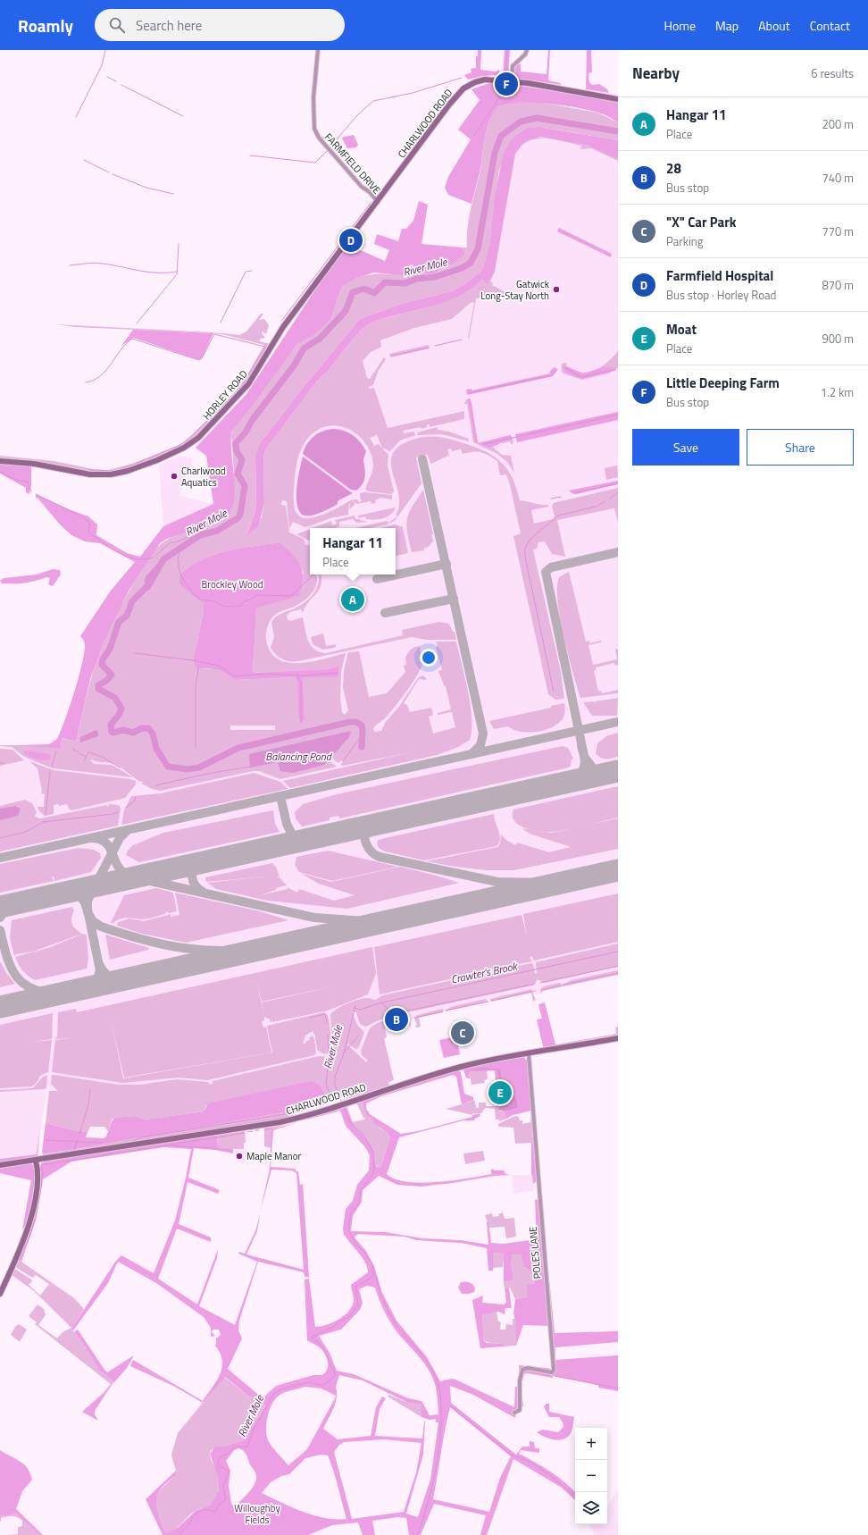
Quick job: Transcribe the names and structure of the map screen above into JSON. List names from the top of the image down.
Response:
{
  "streets": {
    "street": [
      "CHARLWOOD ROAD",
      "FARMFIELD DRIVE",
      "HORLEY ROAD",
      "POLES LANE"
    ]
  },
  "crossings": [
    ["CHARLWOOD ROAD", "HORLEY ROAD"],
    ["CHARLWOOD ROAD", "POLES LANE"],
    ["FARMFIELD DRIVE", "HORLEY ROAD"]
  ],
  "water": ["River Mole", "Balancing Pond", "Crawter's Brook"],
  "parks": ["Brockley Wood", "Willoughby Fields"],
  "places": ["Gatwick Long-Stay North", "Charlwood Aquatics", "Maple Manor"],
  "page": {
    "header": "Roamly",
    "search": "Search here",
    "nav": [
      "Home",
      "Map",
      "About",
      "Contact"
    ],
    "heading": ["Nearby", "6 results"],
    "pins": [
      "F",
      "D",
      "A",
      "B",
      "C",
      "E"
    ],
    "list": [
      {
        "mark": "A",
        "name": "Hangar 11",
        "note": "Place",
        "value": "200 m"
      },
      {
        "mark": "B",
        "name": "28",
        "note": "Bus stop",
        "value": "740 m"
      },
      {
        "mark": "C",
        "name": "\"X\" Car Park",
        "note": "Parking",
        "value": "770 m"
      },
      {
        "mark": "D",
        "name": "Farmfield Hospital",
        "note": "Bus stop · Horley Road",
        "value": "870 m"
      },
      {
        "mark": "E",
        "name": "Moat",
        "note": "Place",
        "value": "900 m"
      },
      {
        "mark": "F",
        "name": "Little Deeping Farm",
        "note": "Bus stop",
        "value": "1.2 km"
      }
    ],
    "buttons": ["Save", "Share"],
    "popup": ["Hangar 11", "Place"],
    "map_buttons": ["+", "−"]
  }
}
